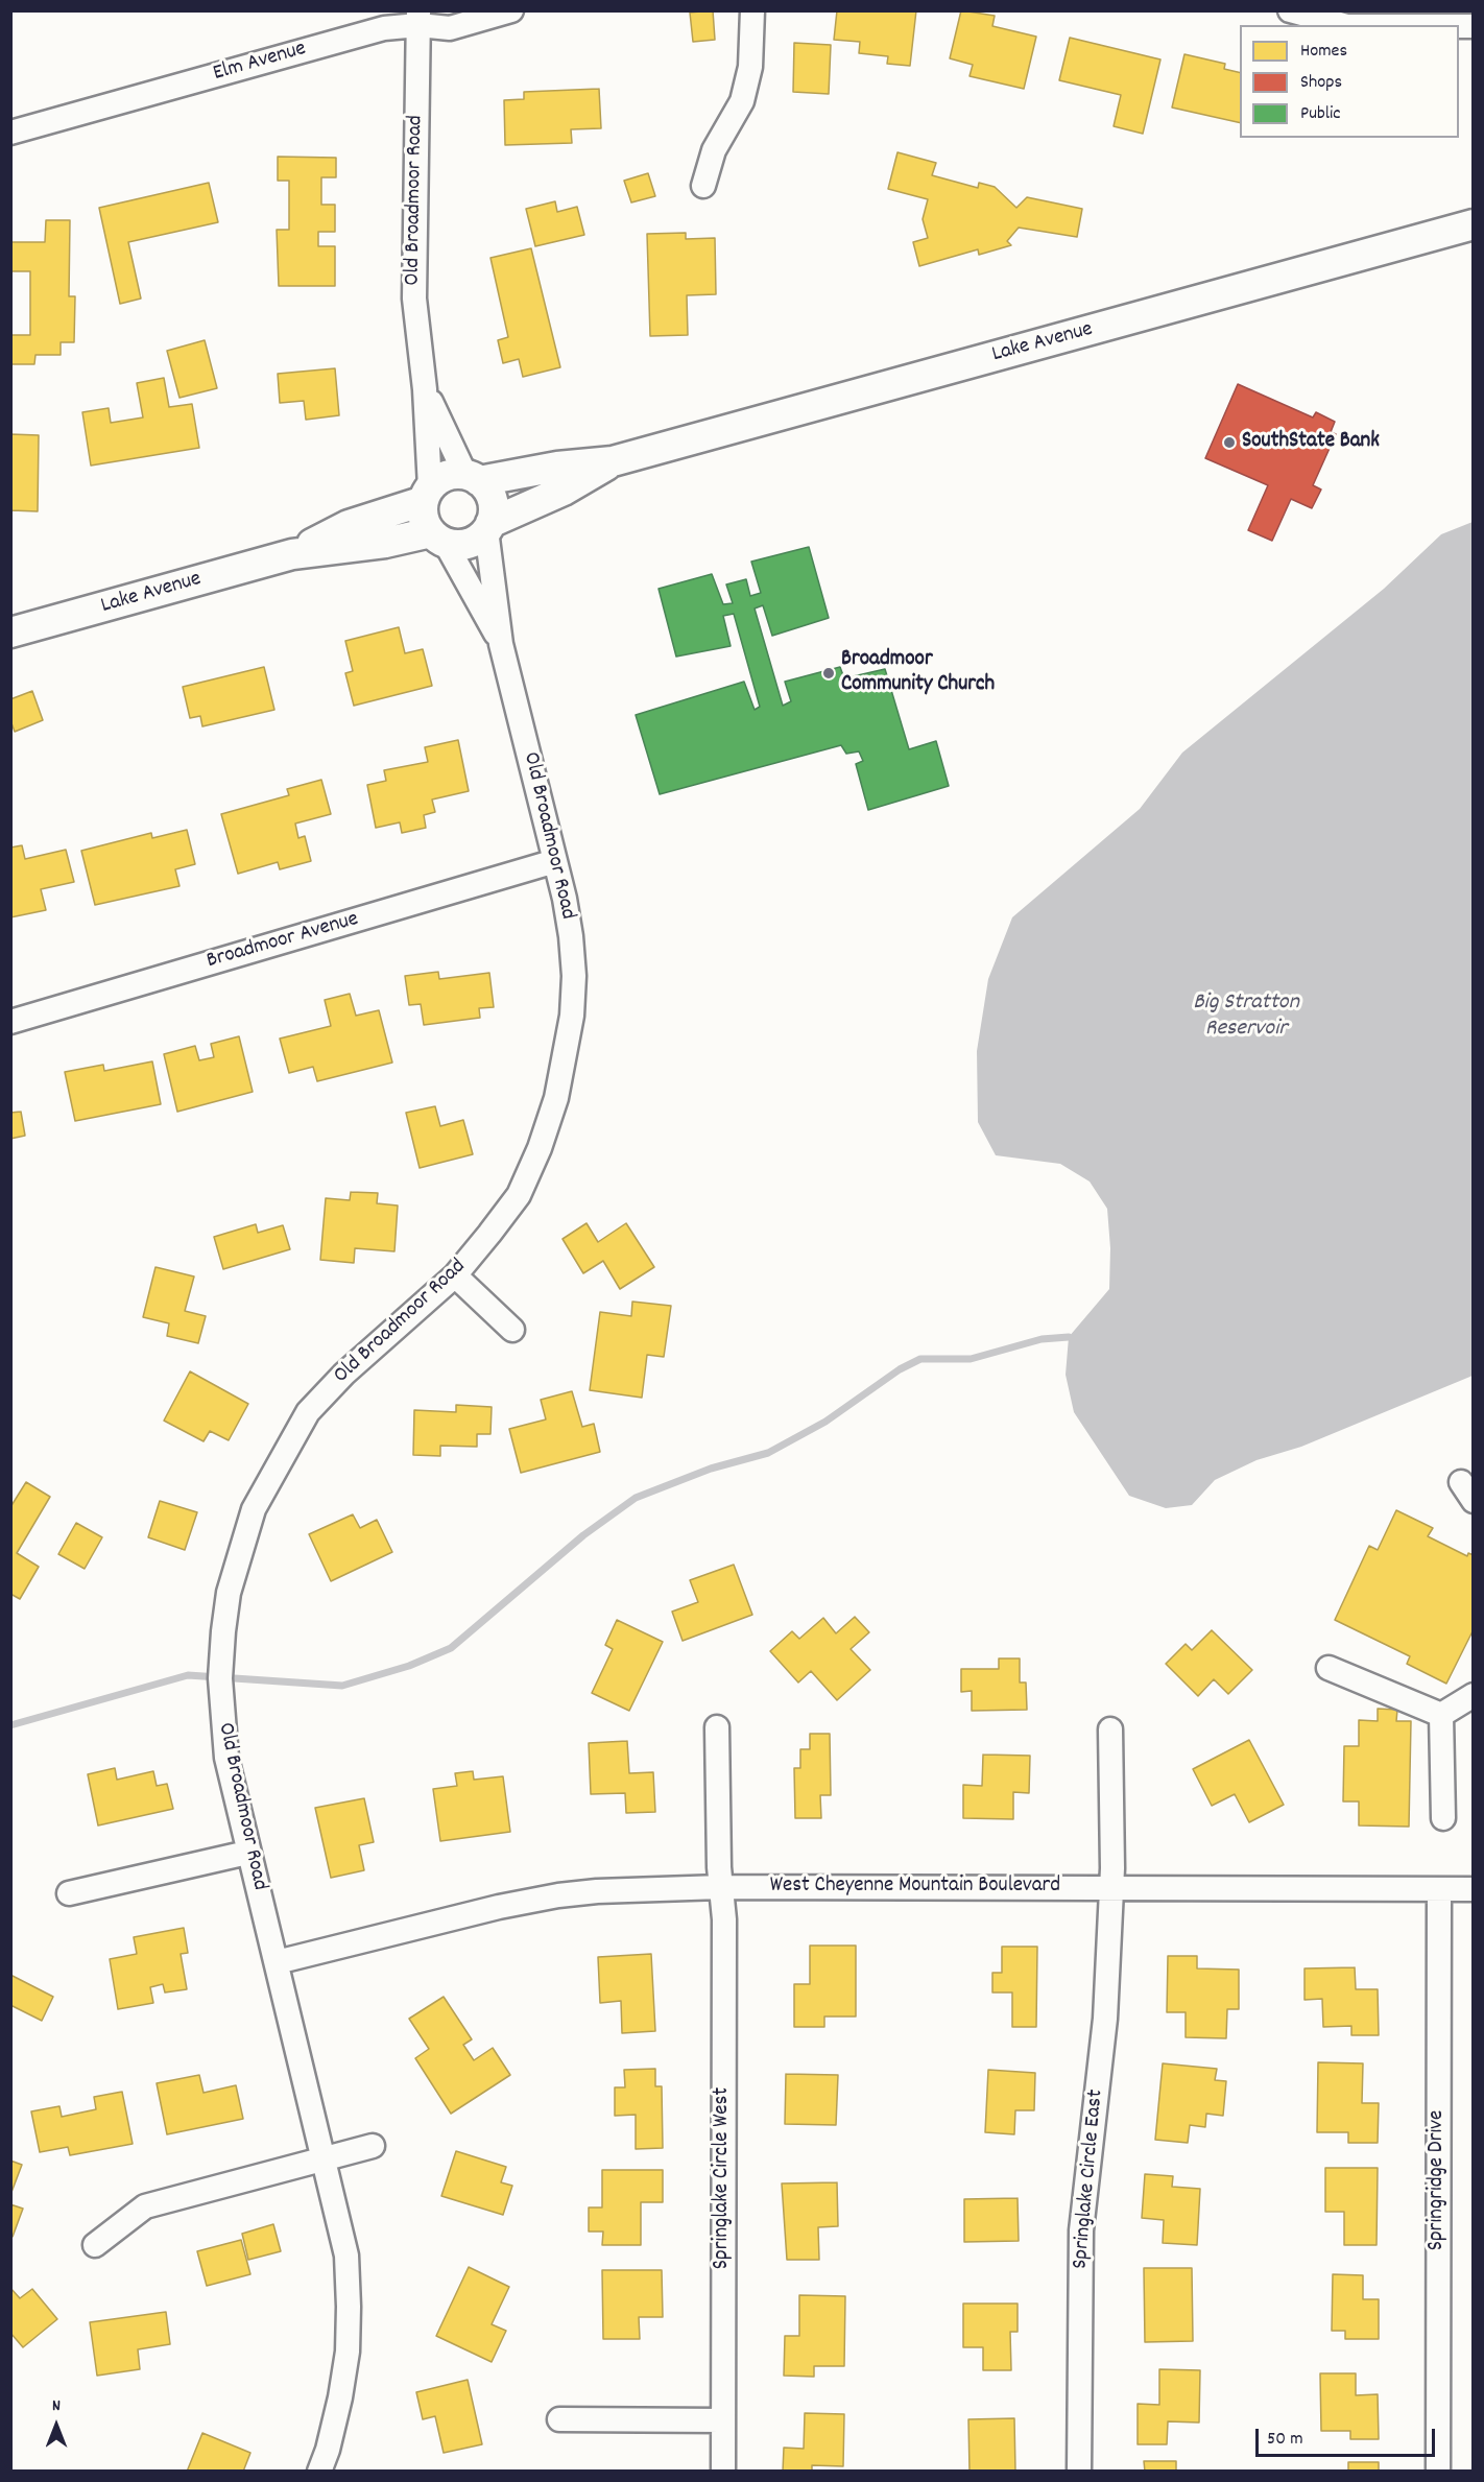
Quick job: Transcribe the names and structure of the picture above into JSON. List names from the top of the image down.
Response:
{
  "streets": {
    "main road": ["Lake Avenue"],
    "street": [
      "Elm Avenue",
      "Old Broadmoor Road",
      "Broadmoor Avenue",
      "West Cheyenne Mountain Boulevard",
      "Springlake Circle West",
      "Springlake Circle East",
      "Springridge Drive"
    ]
  },
  "crossings": [
    ["Elm Avenue", "Old Broadmoor Road"],
    ["Old Broadmoor Road", "Lake Avenue"],
    ["Old Broadmoor Road", "Broadmoor Avenue"],
    ["Old Broadmoor Road", "West Cheyenne Mountain Boulevard"],
    ["West Cheyenne Mountain Boulevard", "Springlake Circle West"],
    ["West Cheyenne Mountain Boulevard", "Springlake Circle East"],
    ["West Cheyenne Mountain Boulevard", "Springridge Drive"]
  ],
  "water": ["Big Stratton Reservoir"],
  "places": ["SouthState Bank", "Broadmoor Community Church"],
  "legend": ["Homes", "Shops", "Public"],
  "scale_bar": "50 m",
  "north": "top"
}
